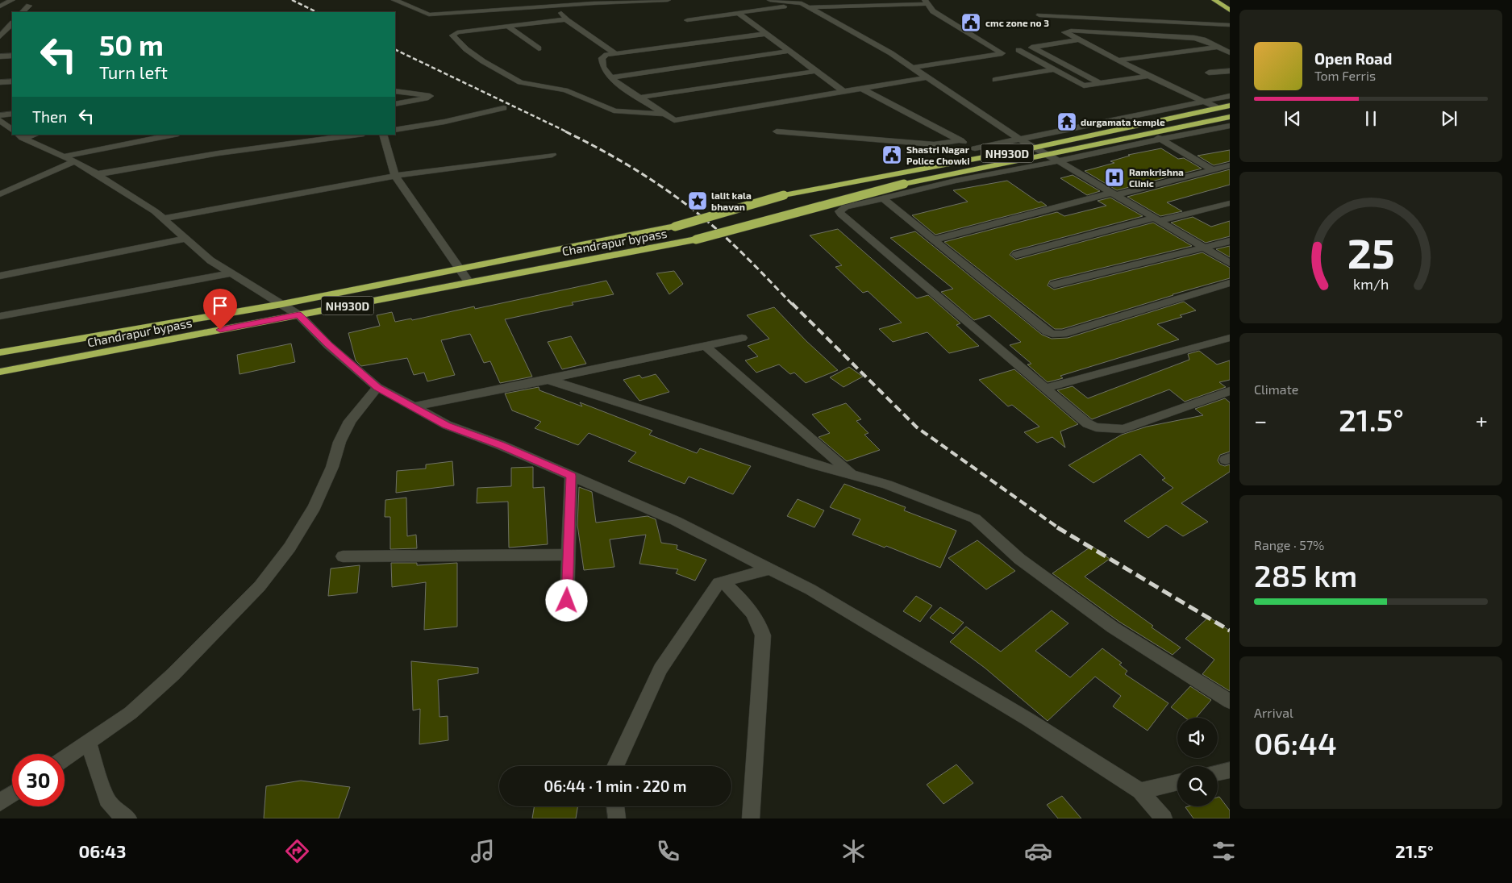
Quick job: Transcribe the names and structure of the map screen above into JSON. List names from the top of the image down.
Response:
{
  "streets": {
    "highway": ["NH930D", "Chandrapur bypass"]
  },
  "places": {
    "public building": ["cmc zone no 3", "Shastri Nagar Police Chowki"],
    "temple": ["durgamata temple"],
    "hospital": ["Ramkrishna Clinic"],
    "place": ["lalit kala bhavan"]
  },
  "page": {
    "turn": ["50 m", "Turn left"],
    "song": ["Open Road", "Tom Ferris"],
    "then": "Then",
    "tile": [
      "Climate",
      ["Range · 57%", "285 km"],
      ["Arrival", "06:44"]
    ],
    "heat": ["−", "21.5°", "+"],
    "limit": "30",
    "trip": "06:44 · 1 min · 220 m",
    "tabs": ["06:43", "21.5°"],
    "gauge": ["25", "km/h"]
  }
}
